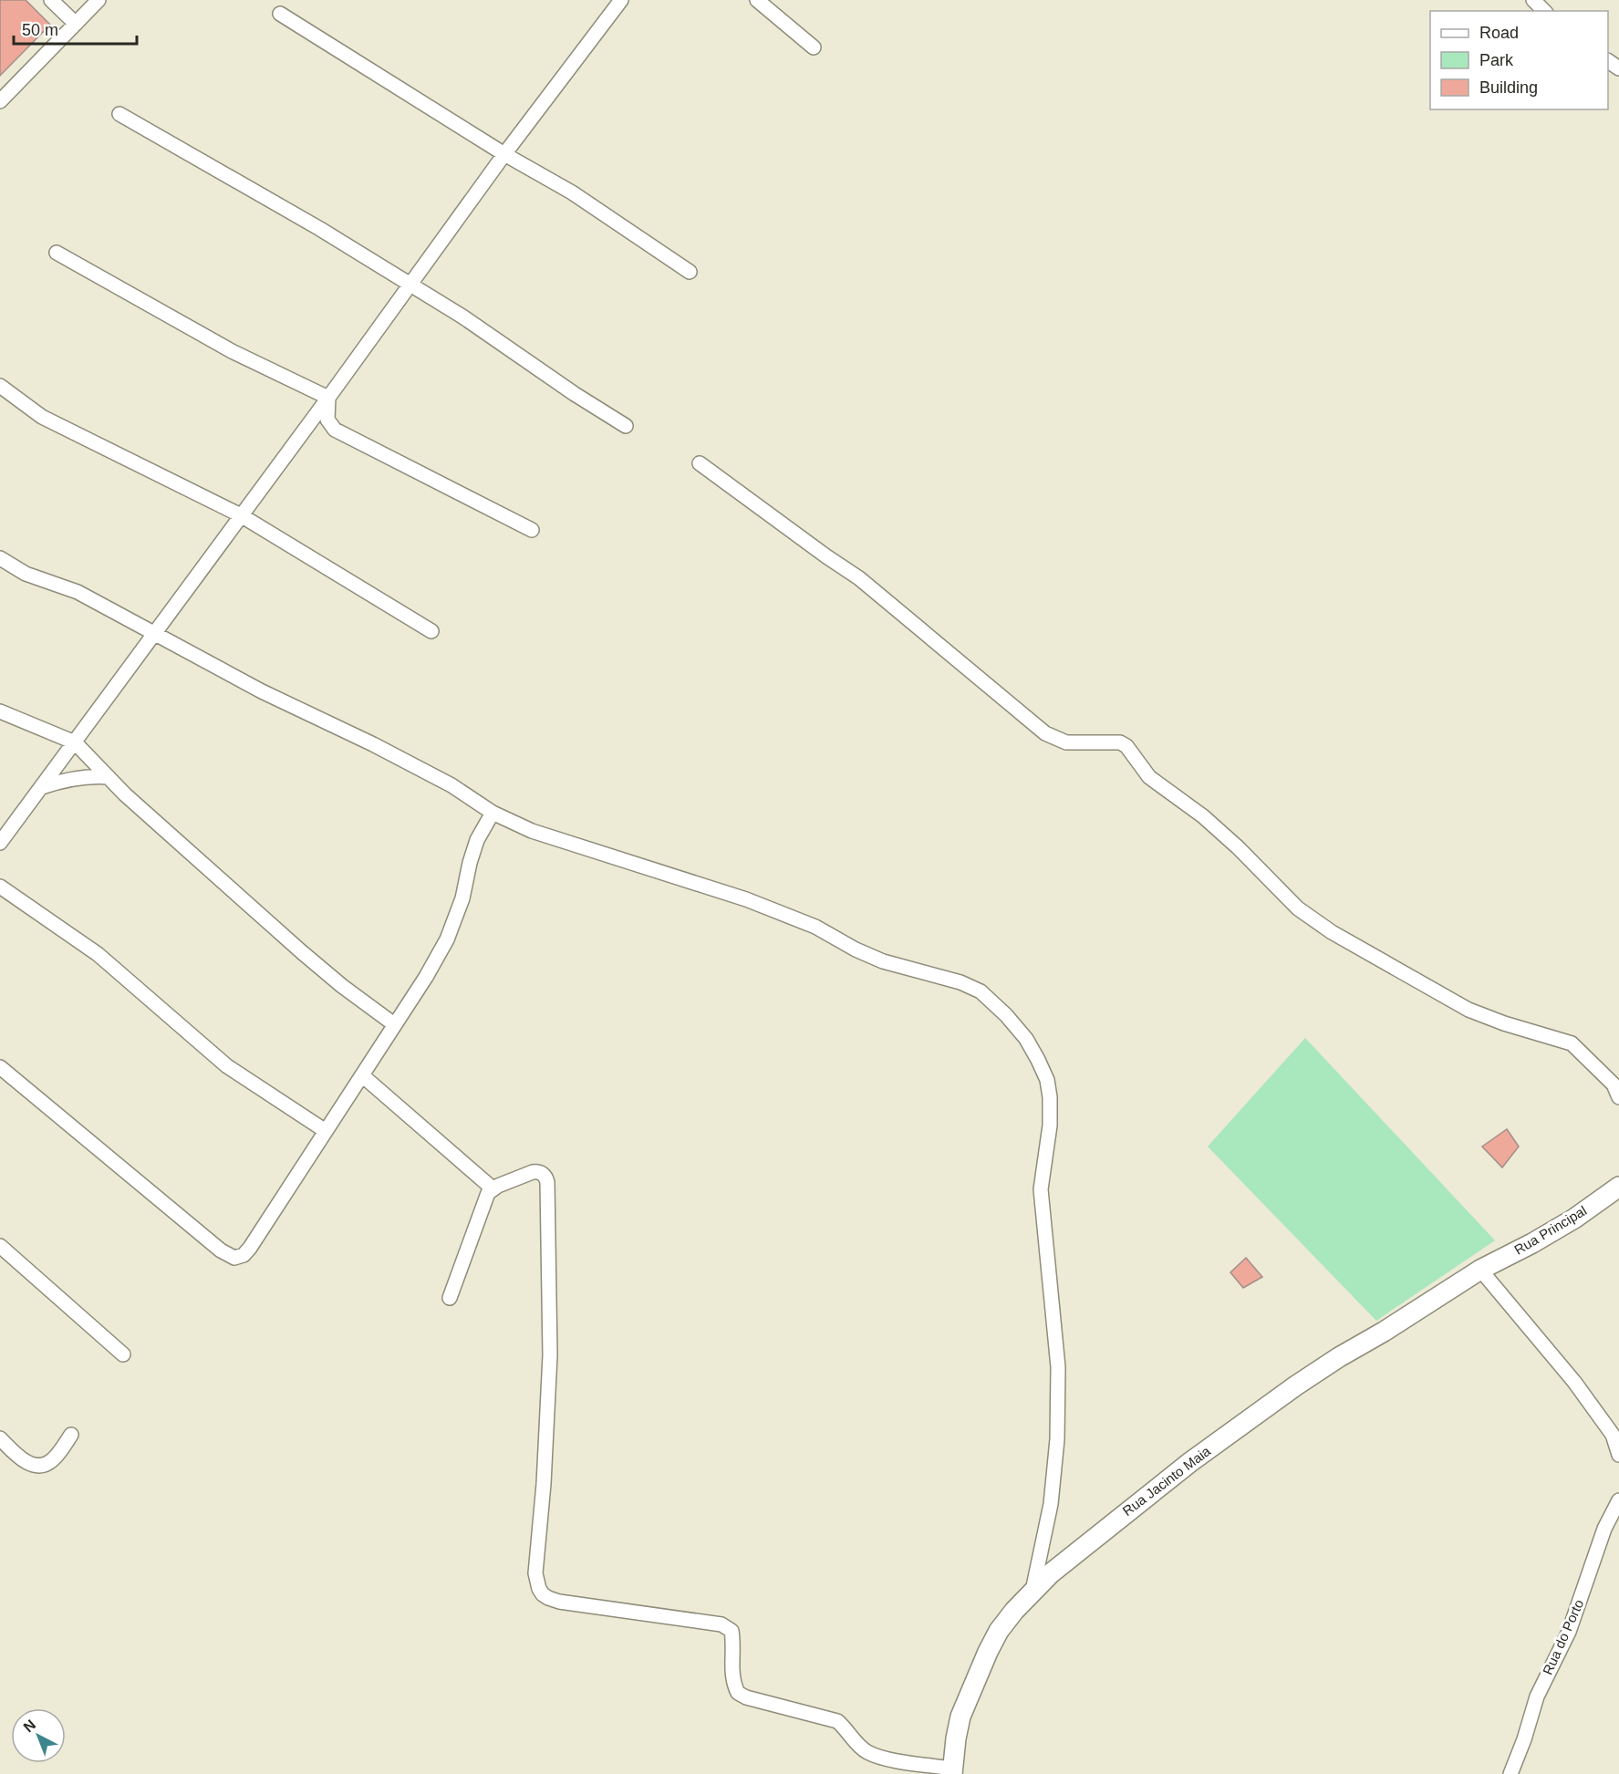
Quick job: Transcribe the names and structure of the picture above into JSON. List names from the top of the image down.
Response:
{
  "streets": {
    "street": ["Rua Principal", "Rua Jacinto Maia", "Rua do Porto"]
  },
  "crossings": [
    ["Rua Principal", "Rua Jacinto Maia"]
  ],
  "legend": ["Road", "Park", "Building"],
  "scale_bar": "50 m",
  "north": "top left"
}
